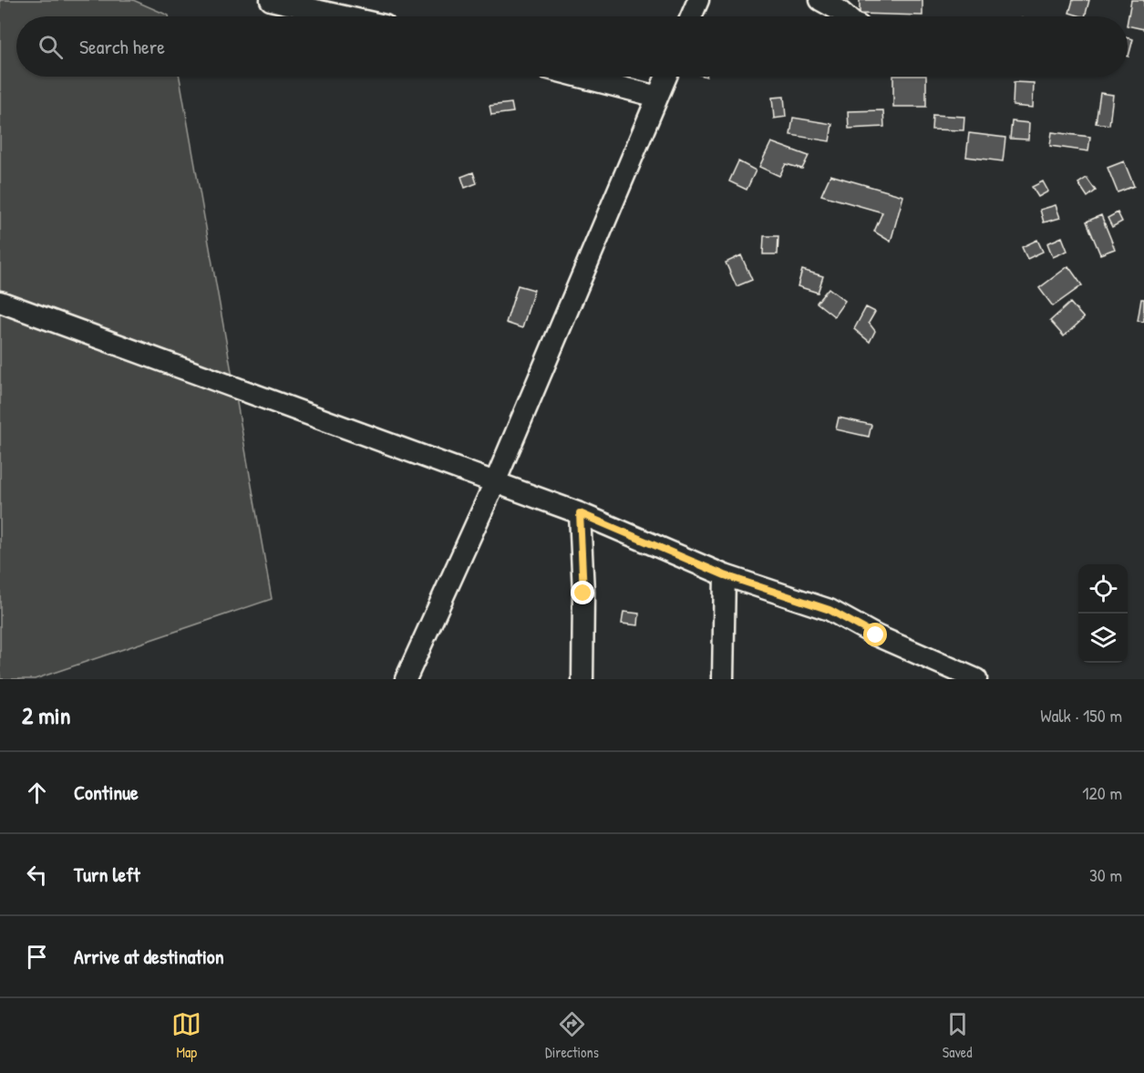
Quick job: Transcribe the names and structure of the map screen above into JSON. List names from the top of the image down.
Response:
{
  "page": {
    "search": "Search here",
    "heading": ["2 min", "Walk · 150 m"],
    "list": [
      ["Continue", "120 m"],
      ["Turn left", "30 m"],
      "Arrive at destination"
    ],
    "nav": ["Map", "Directions", "Saved"]
  }
}
